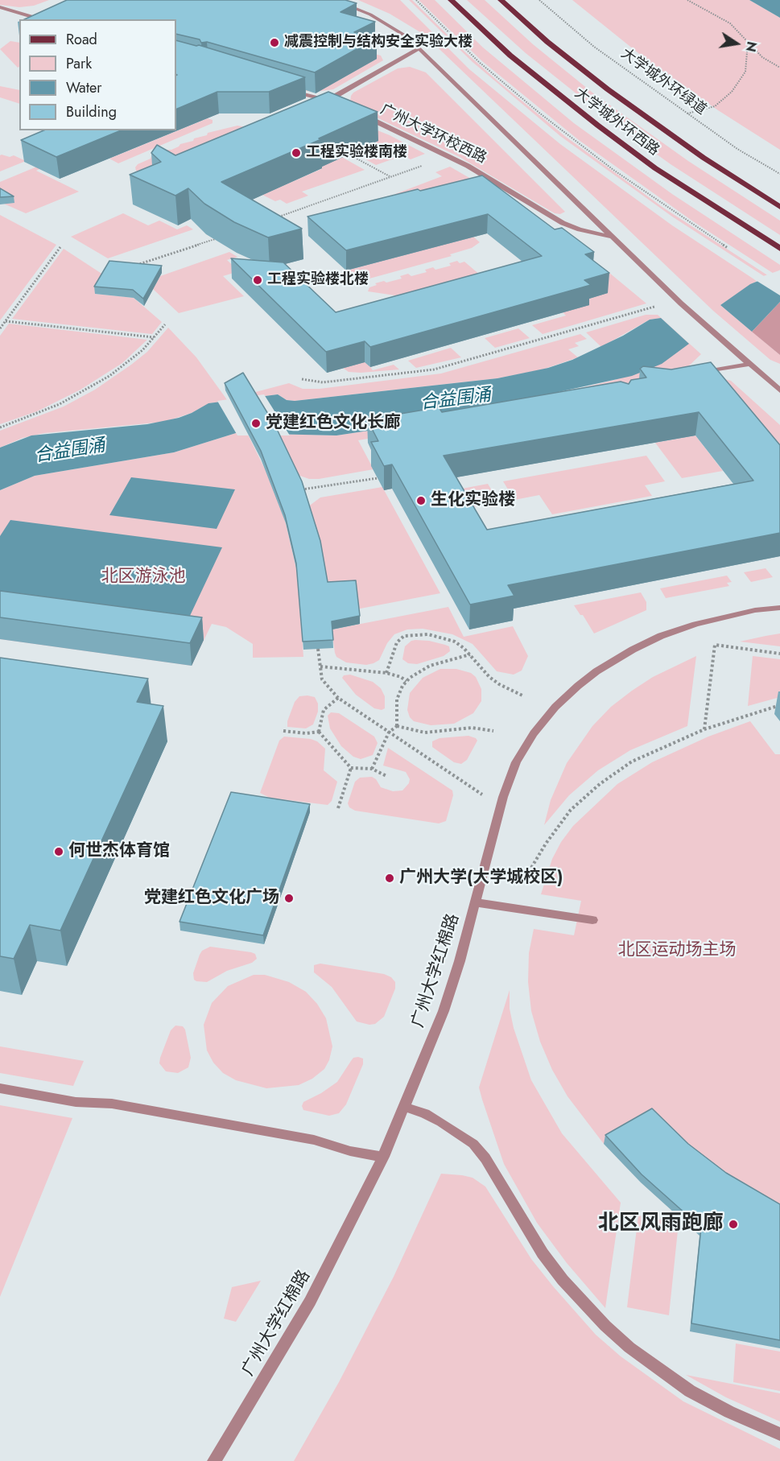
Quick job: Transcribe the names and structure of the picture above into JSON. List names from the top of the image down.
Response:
{
  "streets": {
    "main road": ["大学城外环西路"],
    "lane": ["广州大学环校西路", "广州大学红棉路"],
    "path": ["大学城外环绿道"]
  },
  "water": ["合益围涌"],
  "parks": ["北区游泳池", "北区运动场主场"],
  "places": [
    "减震控制与结构安全实验大楼",
    "工程实验楼南楼",
    "工程实验楼北楼",
    "党建红色文化长廊",
    "生化实验楼",
    "何世杰体育馆",
    "广州大学(大学城校区)",
    "党建红色文化广场",
    "北区风雨跑廊"
  ],
  "legend": [
    "Road",
    "Park",
    "Water",
    "Building"
  ],
  "north": "right"
}
